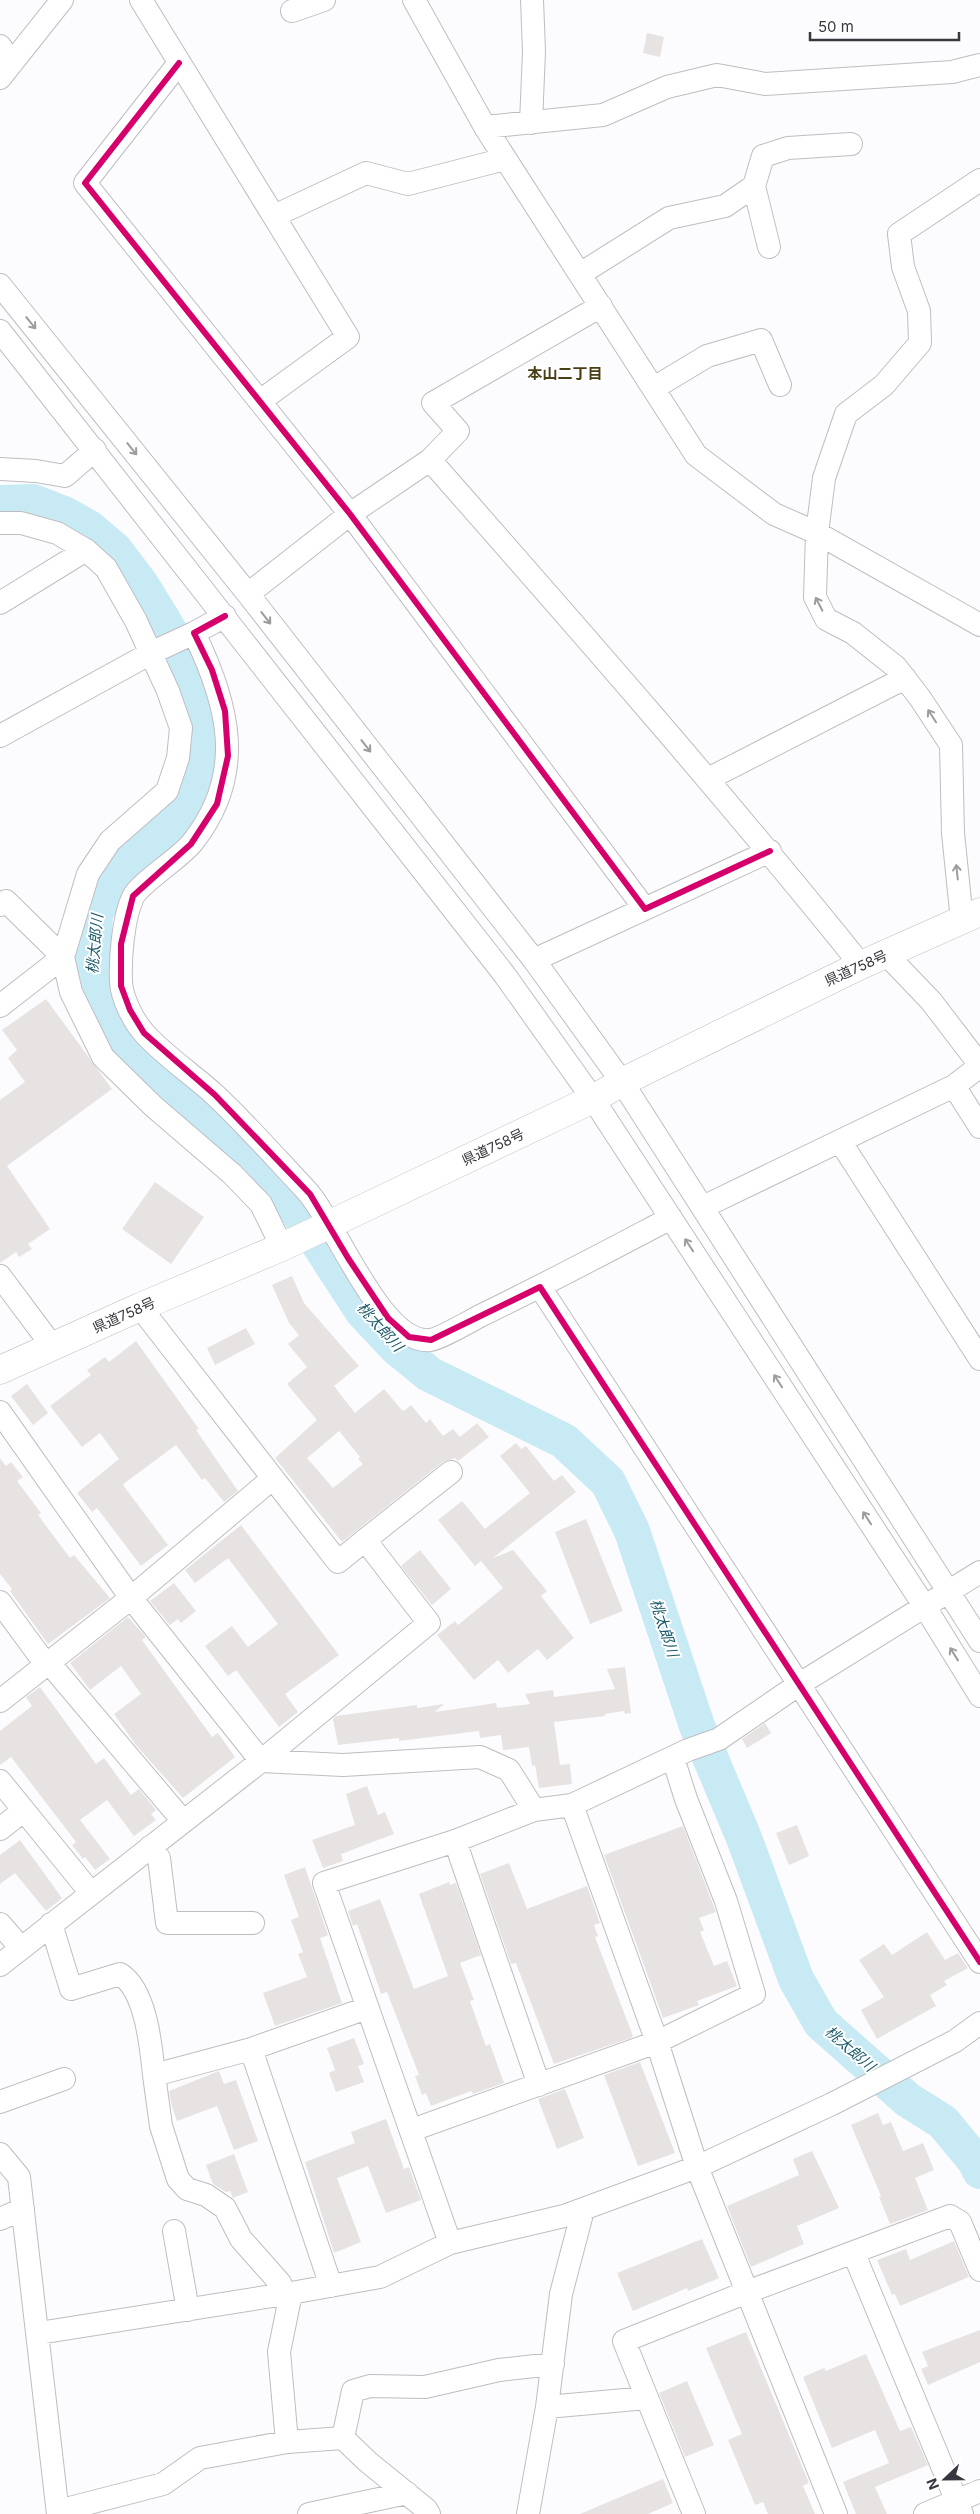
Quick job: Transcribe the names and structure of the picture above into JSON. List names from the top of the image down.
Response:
{
  "streets": {
    "main road": ["県道758号"]
  },
  "districts": ["本山二丁目"],
  "water": ["桃太郎川"],
  "scale_bar": "50 m",
  "north": "left"
}
